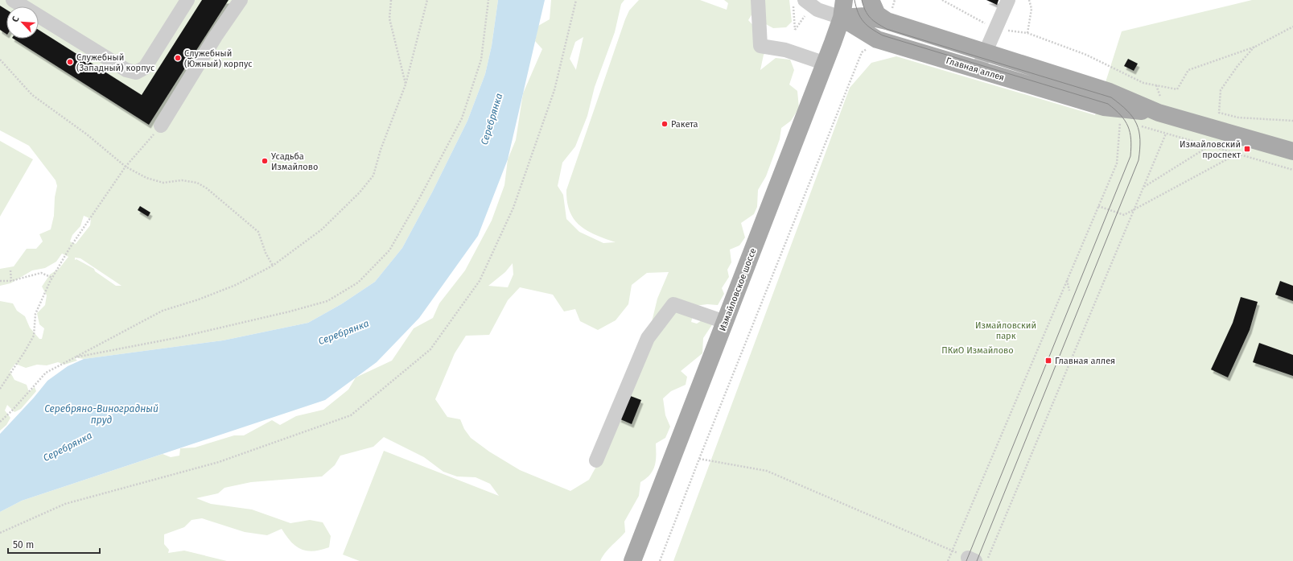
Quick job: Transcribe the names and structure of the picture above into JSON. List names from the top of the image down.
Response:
{
  "streets": {
    "main road": ["Главная аллея", "Измайловское шоссе"]
  },
  "crossings": [
    ["Главная аллея", "Измайловское шоссе"]
  ],
  "water": ["Серебрянка", "Серебряно-Виноградный пруд"],
  "parks": ["Измайловский парк", "ПКиО Измайлово"],
  "places": {
    "other": [
      "Служебный (Южный) корпус",
      "Служебный (Западный) корпус",
      "Ракета",
      "Усадьба Измайлово"
    ],
    "transit": ["Измайловский проспект", "Главная аллея"]
  },
  "scale_bar": "50 m",
  "north": "top left"
}
